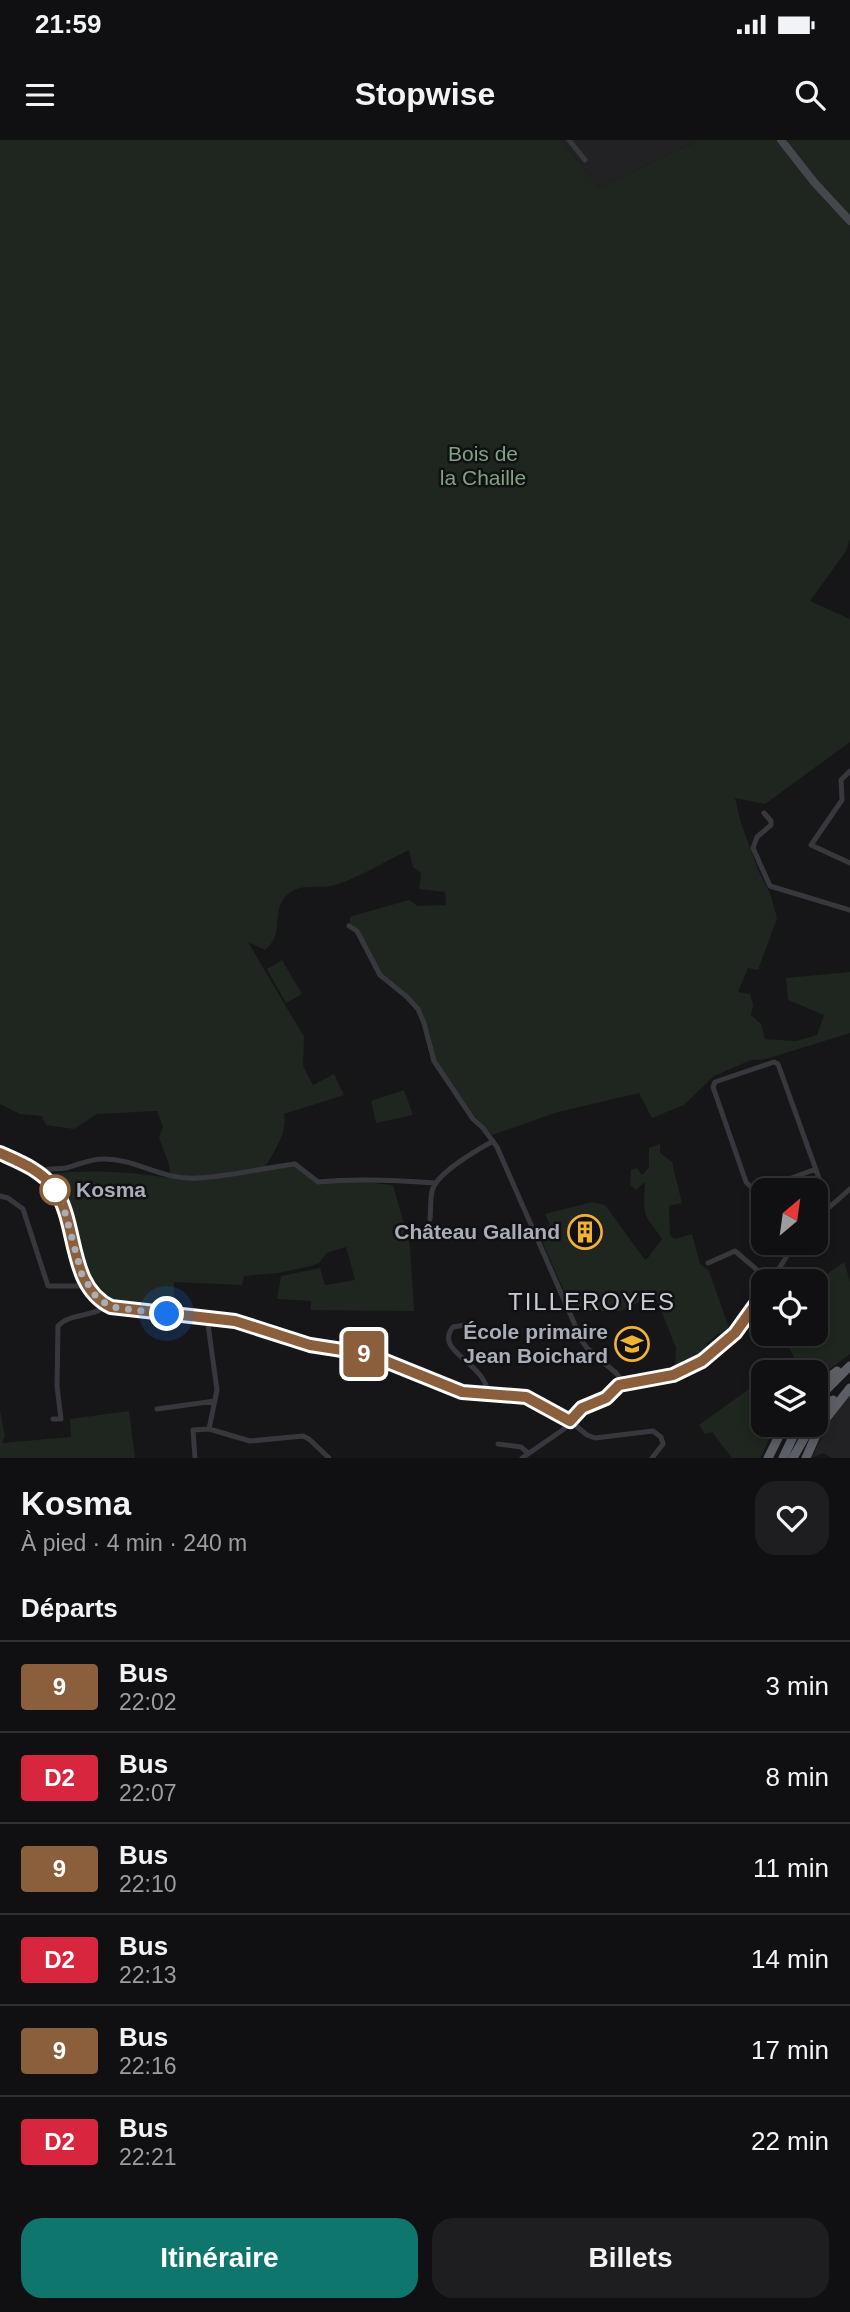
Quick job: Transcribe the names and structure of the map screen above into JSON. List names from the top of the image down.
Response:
{
  "districts": ["TILLEROYES"],
  "parks": ["Bois de la Chaille"],
  "places": {
    "other": ["Kosma"],
    "building": ["Château Galland"],
    "school or university": ["École primaire Jean Boichard"]
  },
  "lines": ["bus line 9"],
  "north": "top right",
  "page": {
    "status": "21:59",
    "header": "Stopwise",
    "on_map": "9",
    "heading": [
      ["Kosma", "À pied · 4 min · 240 m"],
      "Départs"
    ],
    "list": [
      {
        "mark": "9",
        "name": "Bus",
        "note": "22:02",
        "value": "3 min"
      },
      {
        "mark": "D2",
        "name": "Bus",
        "note": "22:07",
        "value": "8 min"
      },
      {
        "mark": "9",
        "name": "Bus",
        "note": "22:10",
        "value": "11 min"
      },
      {
        "mark": "D2",
        "name": "Bus",
        "note": "22:13",
        "value": "14 min"
      },
      {
        "mark": "9",
        "name": "Bus",
        "note": "22:16",
        "value": "17 min"
      },
      {
        "mark": "D2",
        "name": "Bus",
        "note": "22:21",
        "value": "22 min"
      }
    ],
    "buttons": ["Itinéraire", "Billets"]
  }
}
